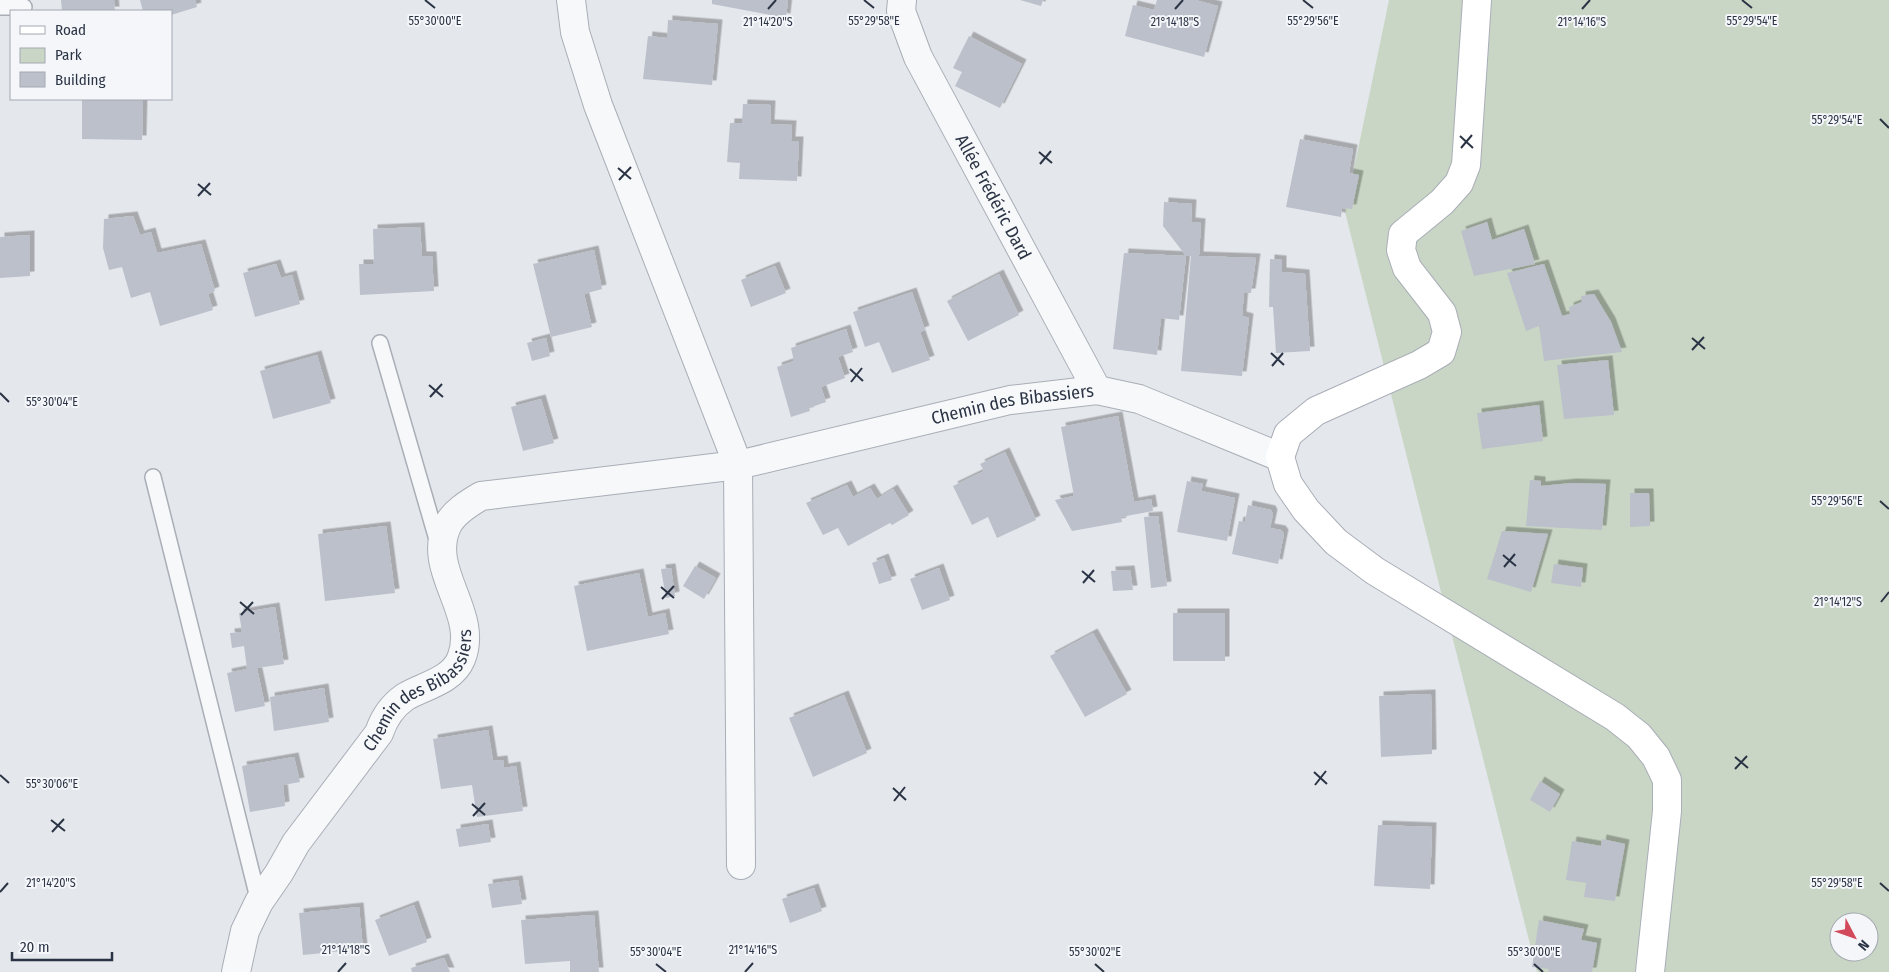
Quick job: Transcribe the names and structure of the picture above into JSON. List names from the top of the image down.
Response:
{
  "streets": {
    "street": ["Allée Frédéric Dard", "Chemin des Bibassiers"]
  },
  "crossings": [
    ["Allée Frédéric Dard", "Chemin des Bibassiers"]
  ],
  "legend": ["Road", "Park", "Building"],
  "scale_bar": "20 m",
  "north": "bottom right",
  "coordinates": [
    "55°29'56\"E",
    "55°30'00\"E",
    "55°29'58\"E",
    "55°29'54\"E",
    "21°14'20\"S",
    "21°14'18\"S",
    "21°14'16\"S",
    "55°30'04\"E",
    "21°14'12\"S",
    "55°30'06\"E",
    "55°30'02\"E"
  ]
}
